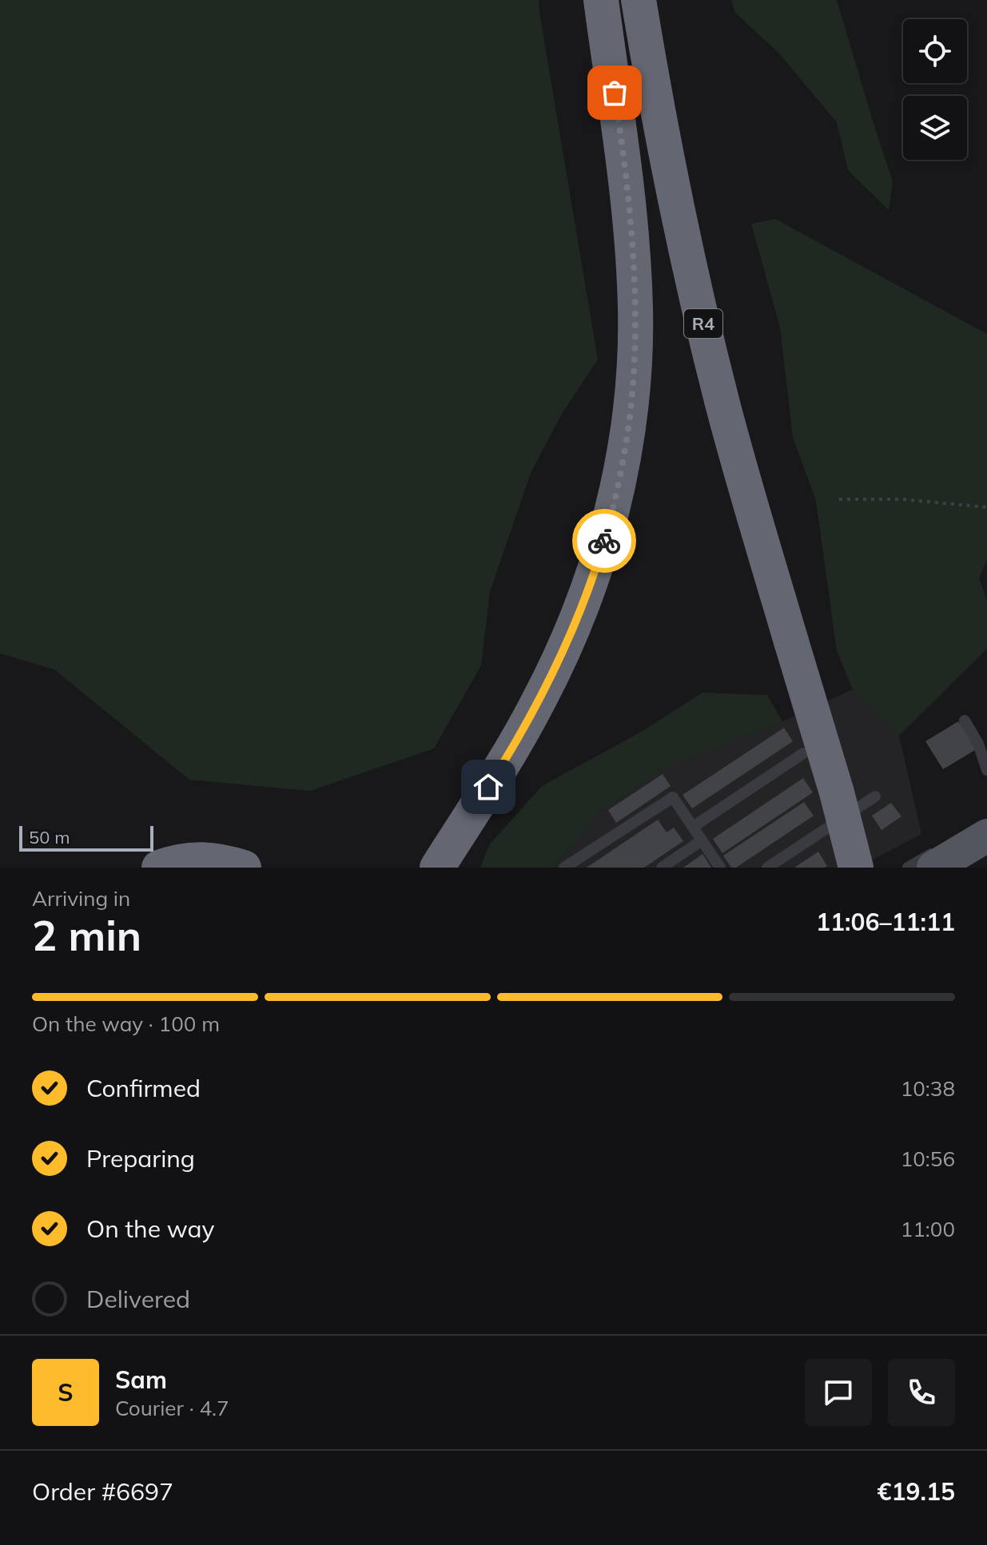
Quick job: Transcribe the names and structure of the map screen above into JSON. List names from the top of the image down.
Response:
{
  "streets": {
    "highway": ["R4"]
  },
  "scale_bar": "50 m",
  "page": {
    "scale": "50 m",
    "heading": ["2 min", "Arriving in", "11:06–11:11"],
    "panel": [
      "Sam",
      "Courier · 4.7",
      "Order #6697",
      "€19.15"
    ],
    "bar": "On the way · 100 m",
    "list": [
      ["Confirmed", "10:38"],
      ["Preparing", "10:56"],
      ["On the way", "11:00"],
      "Delivered"
    ],
    "round": "S"
  }
}
